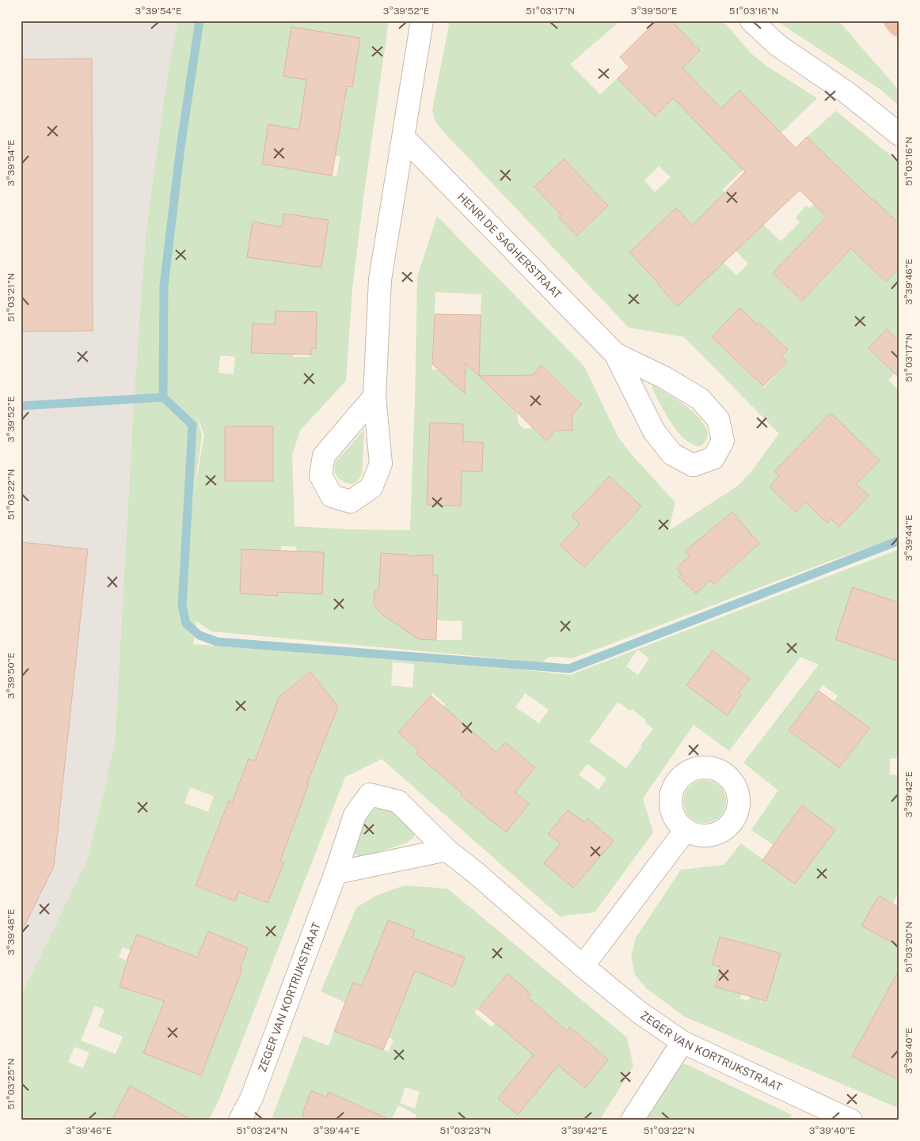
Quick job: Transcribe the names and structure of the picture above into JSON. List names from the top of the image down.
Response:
{
  "streets": {
    "street": ["HENRI DE SAGHERSTRAAT", "ZEGER VAN KORTRIJKSTRAAT"]
  },
  "coordinates": [
    "3°39'54\"E",
    "3°39'52\"E",
    "51°03'17\"N",
    "3°39'50\"E",
    "51°03'16\"N",
    "3°39'46\"E",
    "51°03'21\"N",
    "51°03'22\"N",
    "3°39'44\"E",
    "3°39'42\"E",
    "3°39'48\"E",
    "51°03'20\"N",
    "3°39'40\"E",
    "51°03'25\"N",
    "51°03'24\"N",
    "51°03'23\"N"
  ]
}
